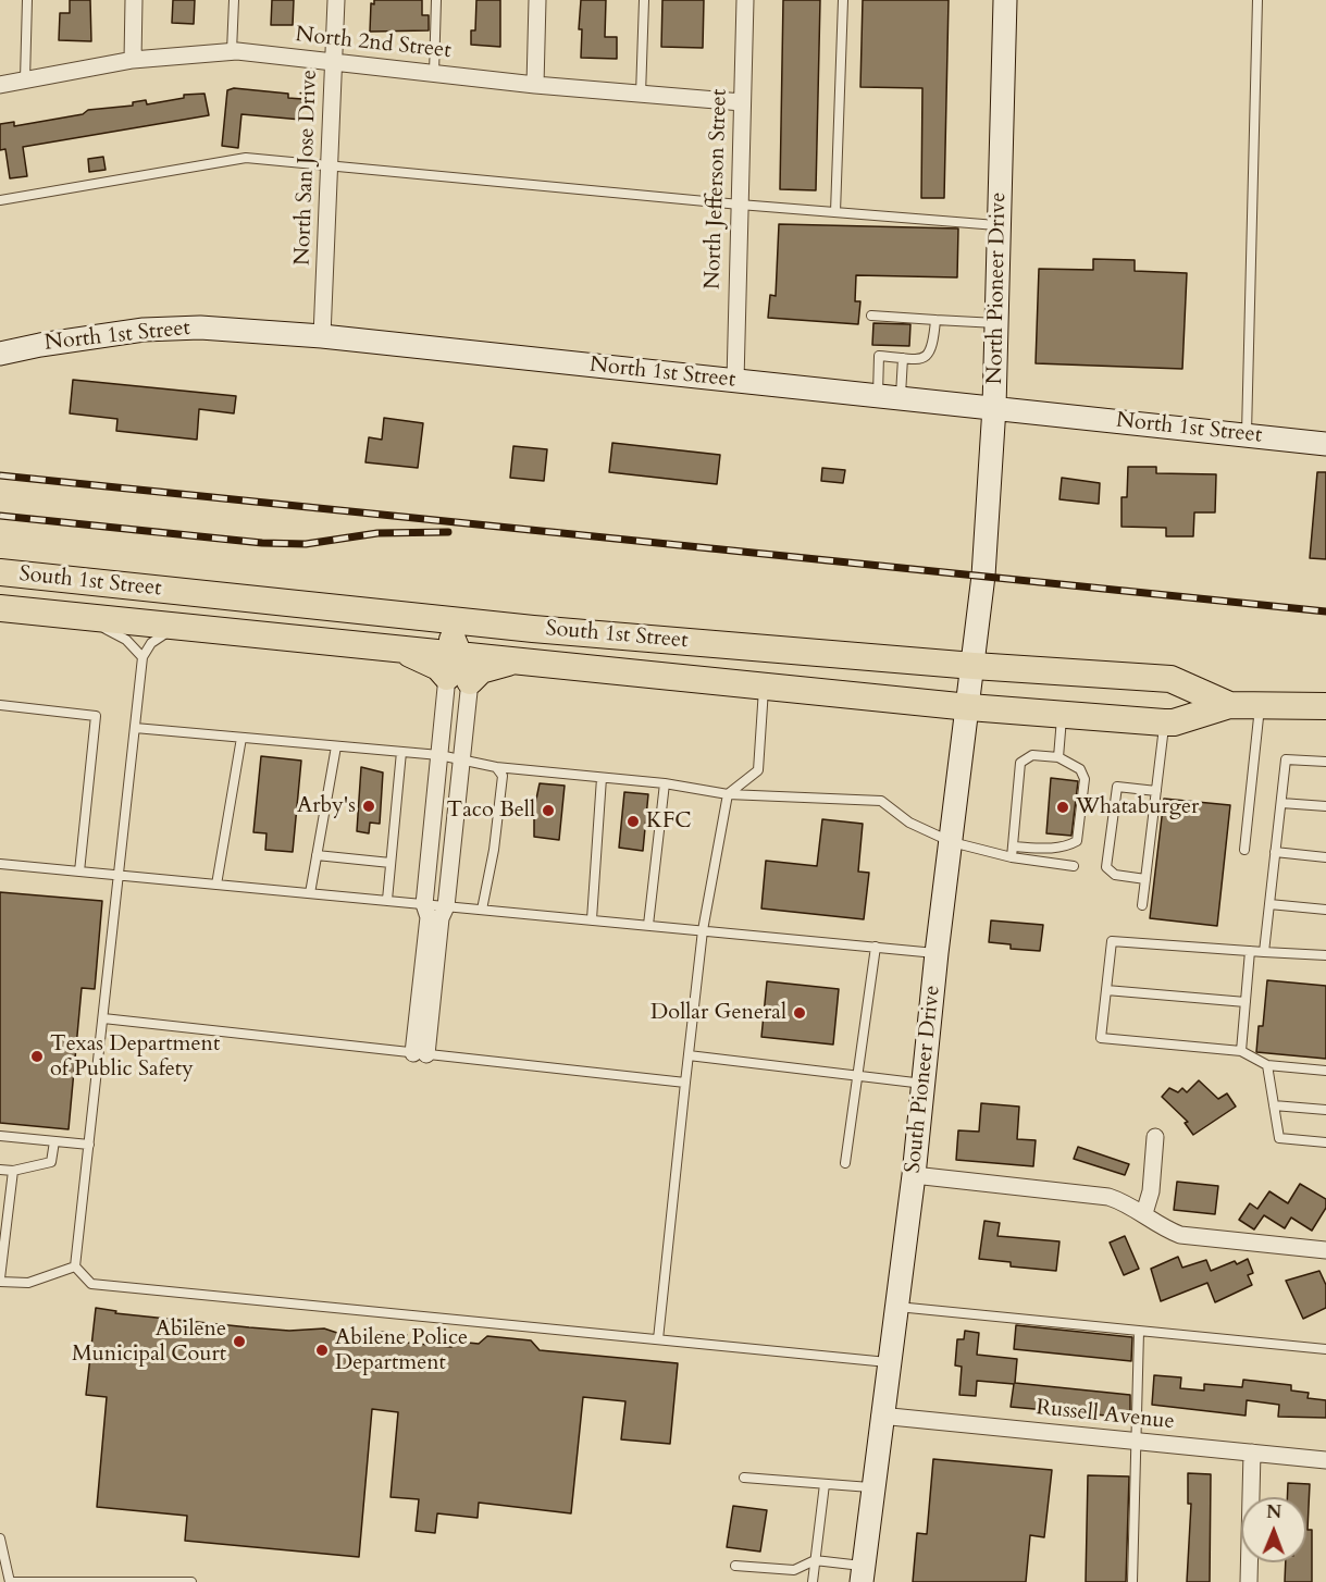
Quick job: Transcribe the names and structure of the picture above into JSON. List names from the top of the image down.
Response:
{
  "streets": {
    "main road": ["South 1st Street"],
    "street": [
      "North 2nd Street",
      "North San Jose Drive",
      "North Jefferson Street",
      "North Pioneer Drive",
      "North 1st Street",
      "South Pioneer Drive",
      "Russell Avenue"
    ]
  },
  "crossings": [
    ["North 2nd Street", "North San Jose Drive"],
    ["North 2nd Street", "North Jefferson Street"],
    ["North San Jose Drive", "North 1st Street"],
    ["North Jefferson Street", "North 1st Street"],
    ["North Pioneer Drive", "North 1st Street"],
    ["North Pioneer Drive", "South Pioneer Drive"],
    ["South 1st Street", "South Pioneer Drive"],
    ["South Pioneer Drive", "Russell Avenue"]
  ],
  "places": [
    "Arby's",
    "Whataburger",
    "Taco Bell",
    "KFC",
    "Dollar General",
    "Texas Department of Public Safety",
    "Abilene Municipal Court",
    "Abilene Police Department"
  ],
  "north": "top"
}
